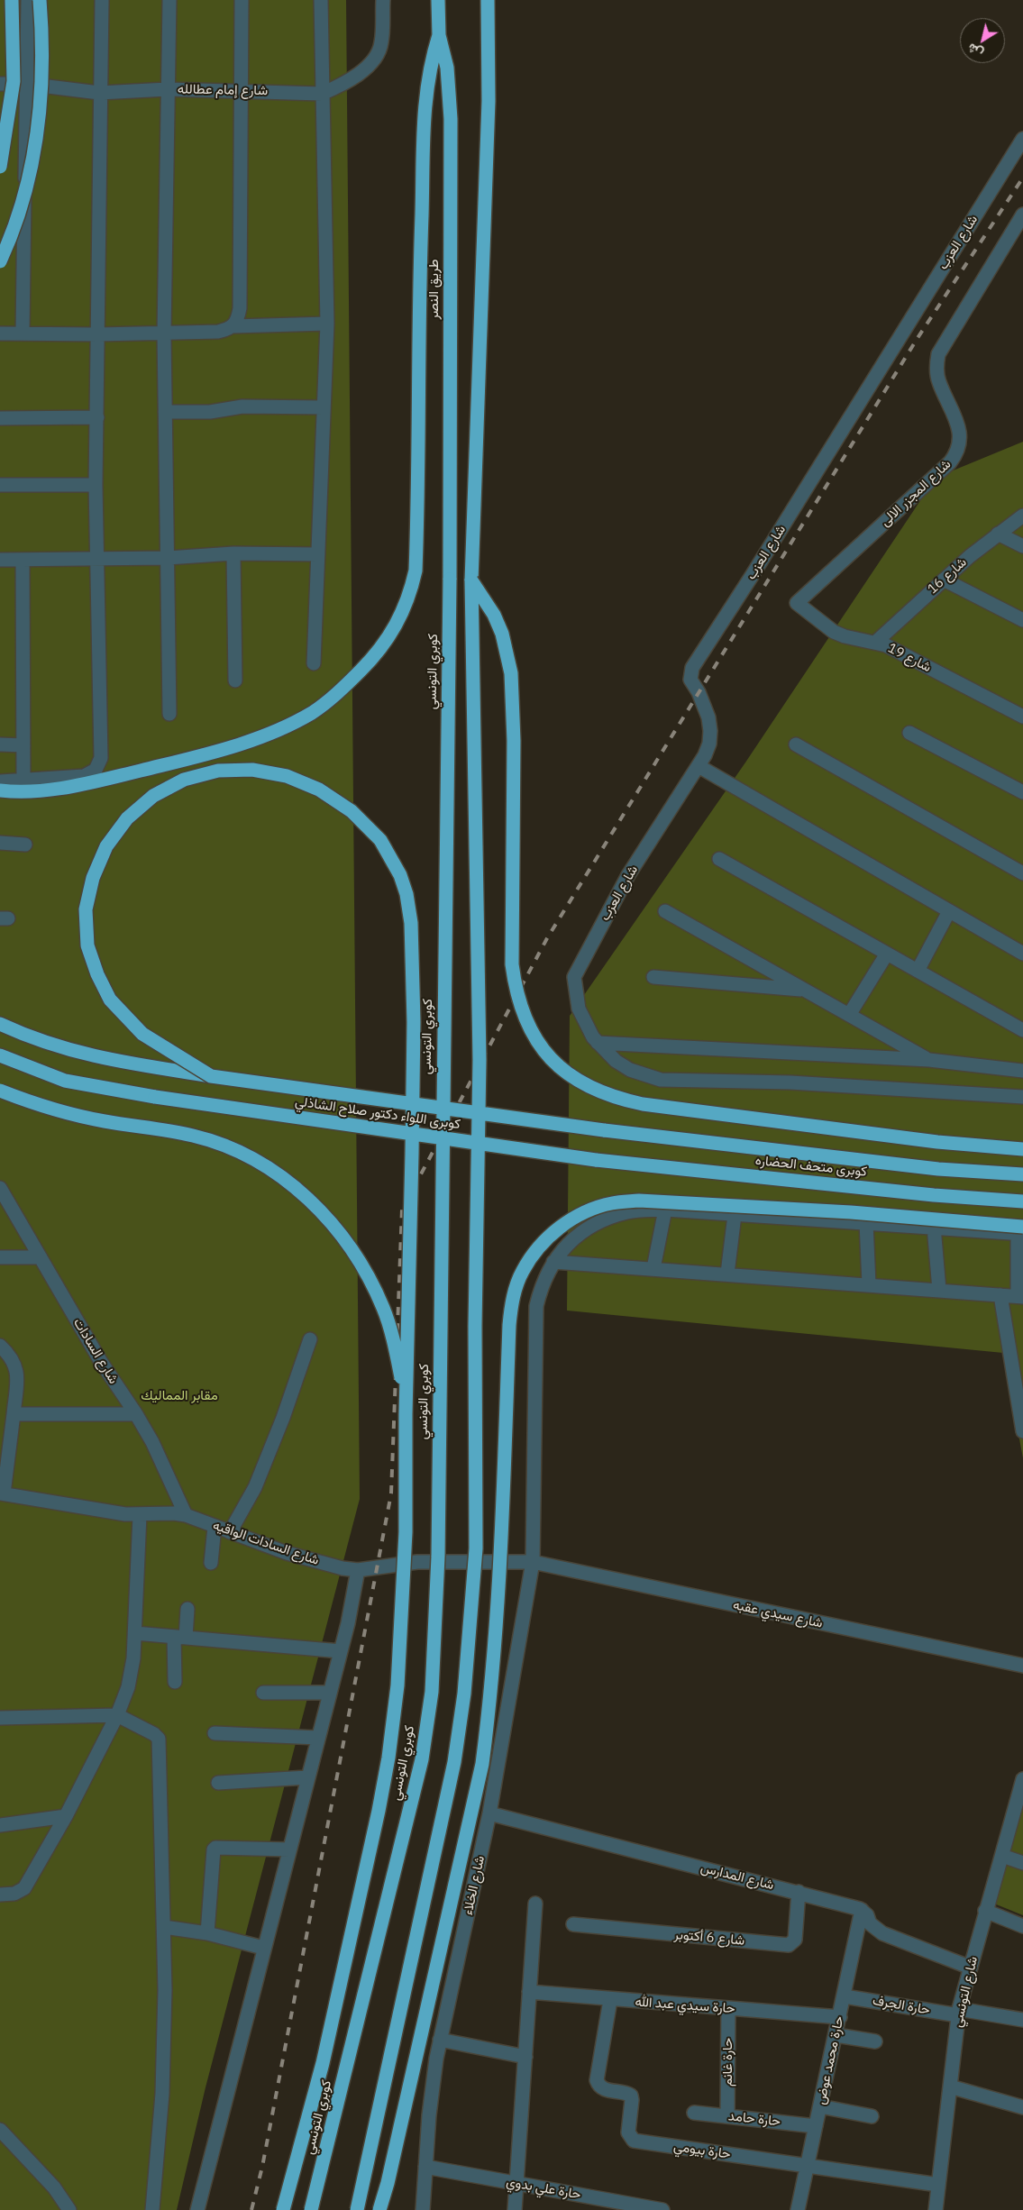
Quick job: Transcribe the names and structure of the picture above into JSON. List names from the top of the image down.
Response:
{
  "streets": {
    "highway": [
      "طريق النصر",
      "كوبري التونسي",
      "كوبرى اللواء دكتور صلاح الشاذلي",
      "كوبرى متحف الحضاره"
    ],
    "street": [
      "شارع إمام عطالله",
      "شارع العزب",
      "شارع المجزر الالى",
      "شارع 16",
      "شارع 19",
      "شارع السادات",
      "شارع السادات الواقيه",
      "شارع سيدي عقبه",
      "شارع المدارس",
      "شارع الخلاء",
      "شارع 6 أكتوبر",
      "شارع التونسي",
      "حارة سيدي عبد الله",
      "حارة الجرف",
      "حارة محمد عوض",
      "حارة غانم",
      "حارة حامد",
      "حارة بيومي",
      "حارة علي بدوي"
    ]
  },
  "crossings": [
    ["طريق النصر", "كوبري التونسي"],
    ["شارع المجزر الالى", "شارع 19"],
    ["شارع 16", "شارع 19"],
    ["كوبرى اللواء دكتور صلاح الشاذلي", "كوبرى متحف الحضاره"],
    ["شارع السادات", "شارع السادات الواقيه"],
    ["شارع السادات الواقيه", "شارع سيدي عقبه"],
    ["شارع السادات الواقيه", "شارع الخلاء"],
    ["شارع سيدي عقبه", "شارع الخلاء"],
    ["شارع المدارس", "شارع الخلاء"],
    ["شارع المدارس", "شارع 6 أكتوبر"],
    ["شارع المدارس", "حارة محمد عوض"],
    ["شارع الخلاء", "حارة علي بدوي"],
    ["شارع التونسي", "حارة الجرف"],
    ["شارع التونسي", "حارة بيومي"],
    ["حارة سيدي عبد الله", "حارة محمد عوض"],
    ["حارة سيدي عبد الله", "حارة غانم"],
    ["حارة سيدي عبد الله", "حارة بيومي"],
    ["حارة الجرف", "حارة محمد عوض"],
    ["حارة محمد عوض", "حارة حامد"],
    ["حارة محمد عوض", "حارة بيومي"],
    ["حارة غانم", "حارة حامد"]
  ],
  "parks": ["مقابر المماليك"],
  "north": "bottom left"
}
